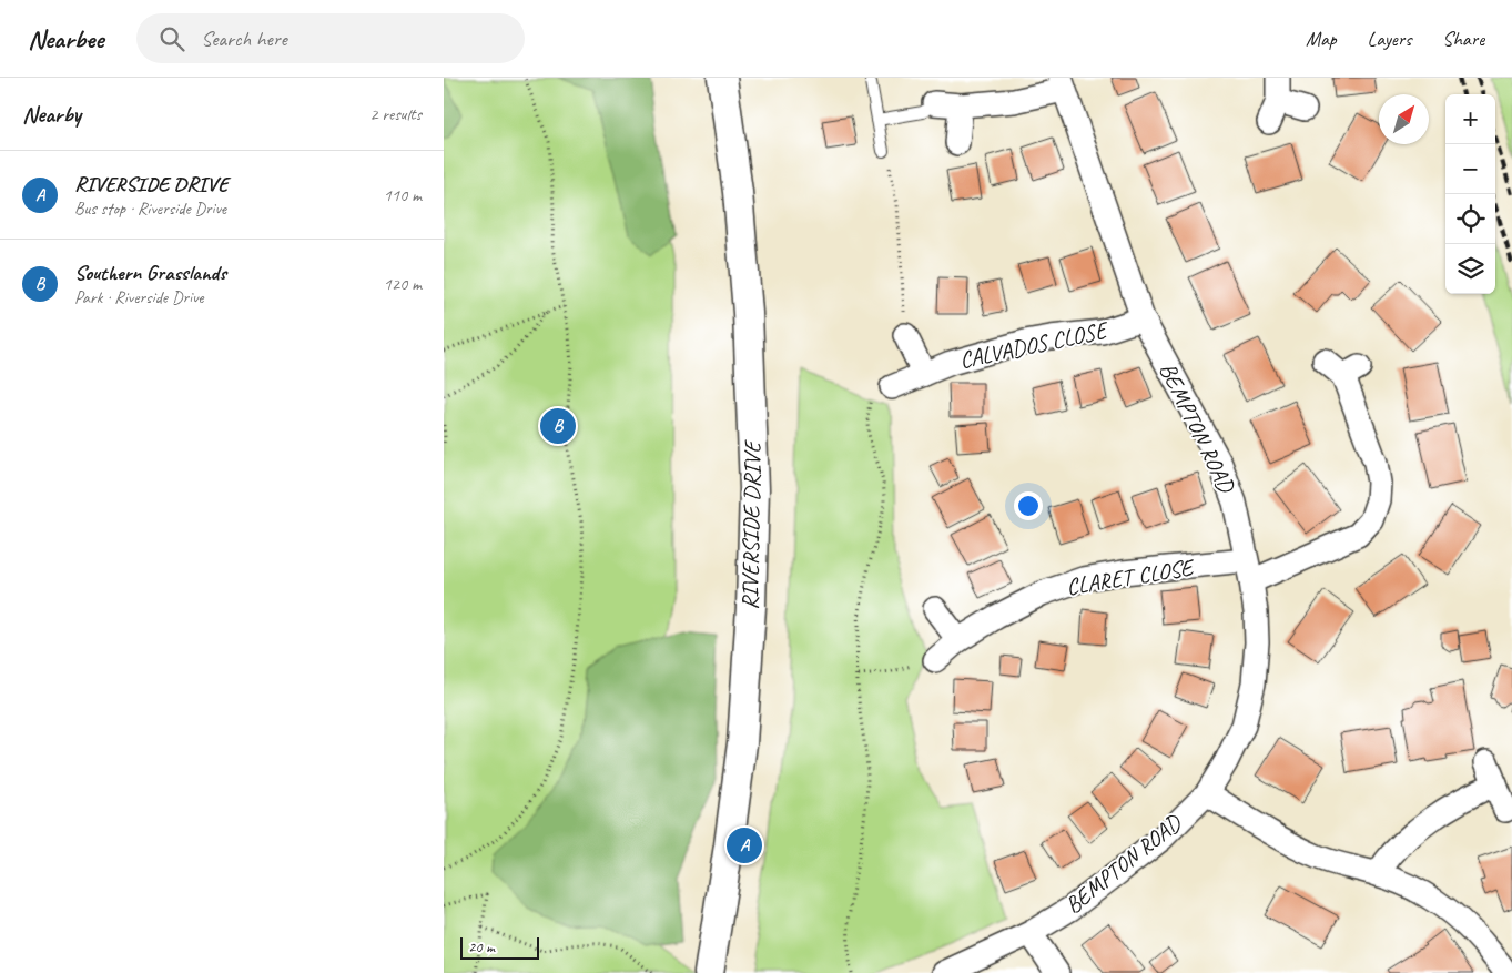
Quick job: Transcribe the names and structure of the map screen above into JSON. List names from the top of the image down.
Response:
{
  "streets": {
    "street": [
      "CALVADOS CLOSE",
      "BEMPTON ROAD",
      "RIVERSIDE DRIVE",
      "CLARET CLOSE"
    ]
  },
  "crossings": [
    ["CALVADOS CLOSE", "BEMPTON ROAD"],
    ["BEMPTON ROAD", "CLARET CLOSE"]
  ],
  "scale_bar": "20 m",
  "north": "top right",
  "page": {
    "header": "Nearbee",
    "search": "Search here",
    "nav": ["Map", "Layers", "Share"],
    "heading": ["Nearby", "2 results"],
    "map_buttons": ["+", "−"],
    "list": [
      {
        "mark": "A",
        "name": "RIVERSIDE DRIVE",
        "note": "Bus stop · Riverside Drive",
        "value": "110 m"
      },
      {
        "mark": "B",
        "name": "Southern Grasslands",
        "note": "Park · Riverside Drive",
        "value": "120 m"
      }
    ],
    "pins": ["B", "A"],
    "scale": "20 m"
  }
}
